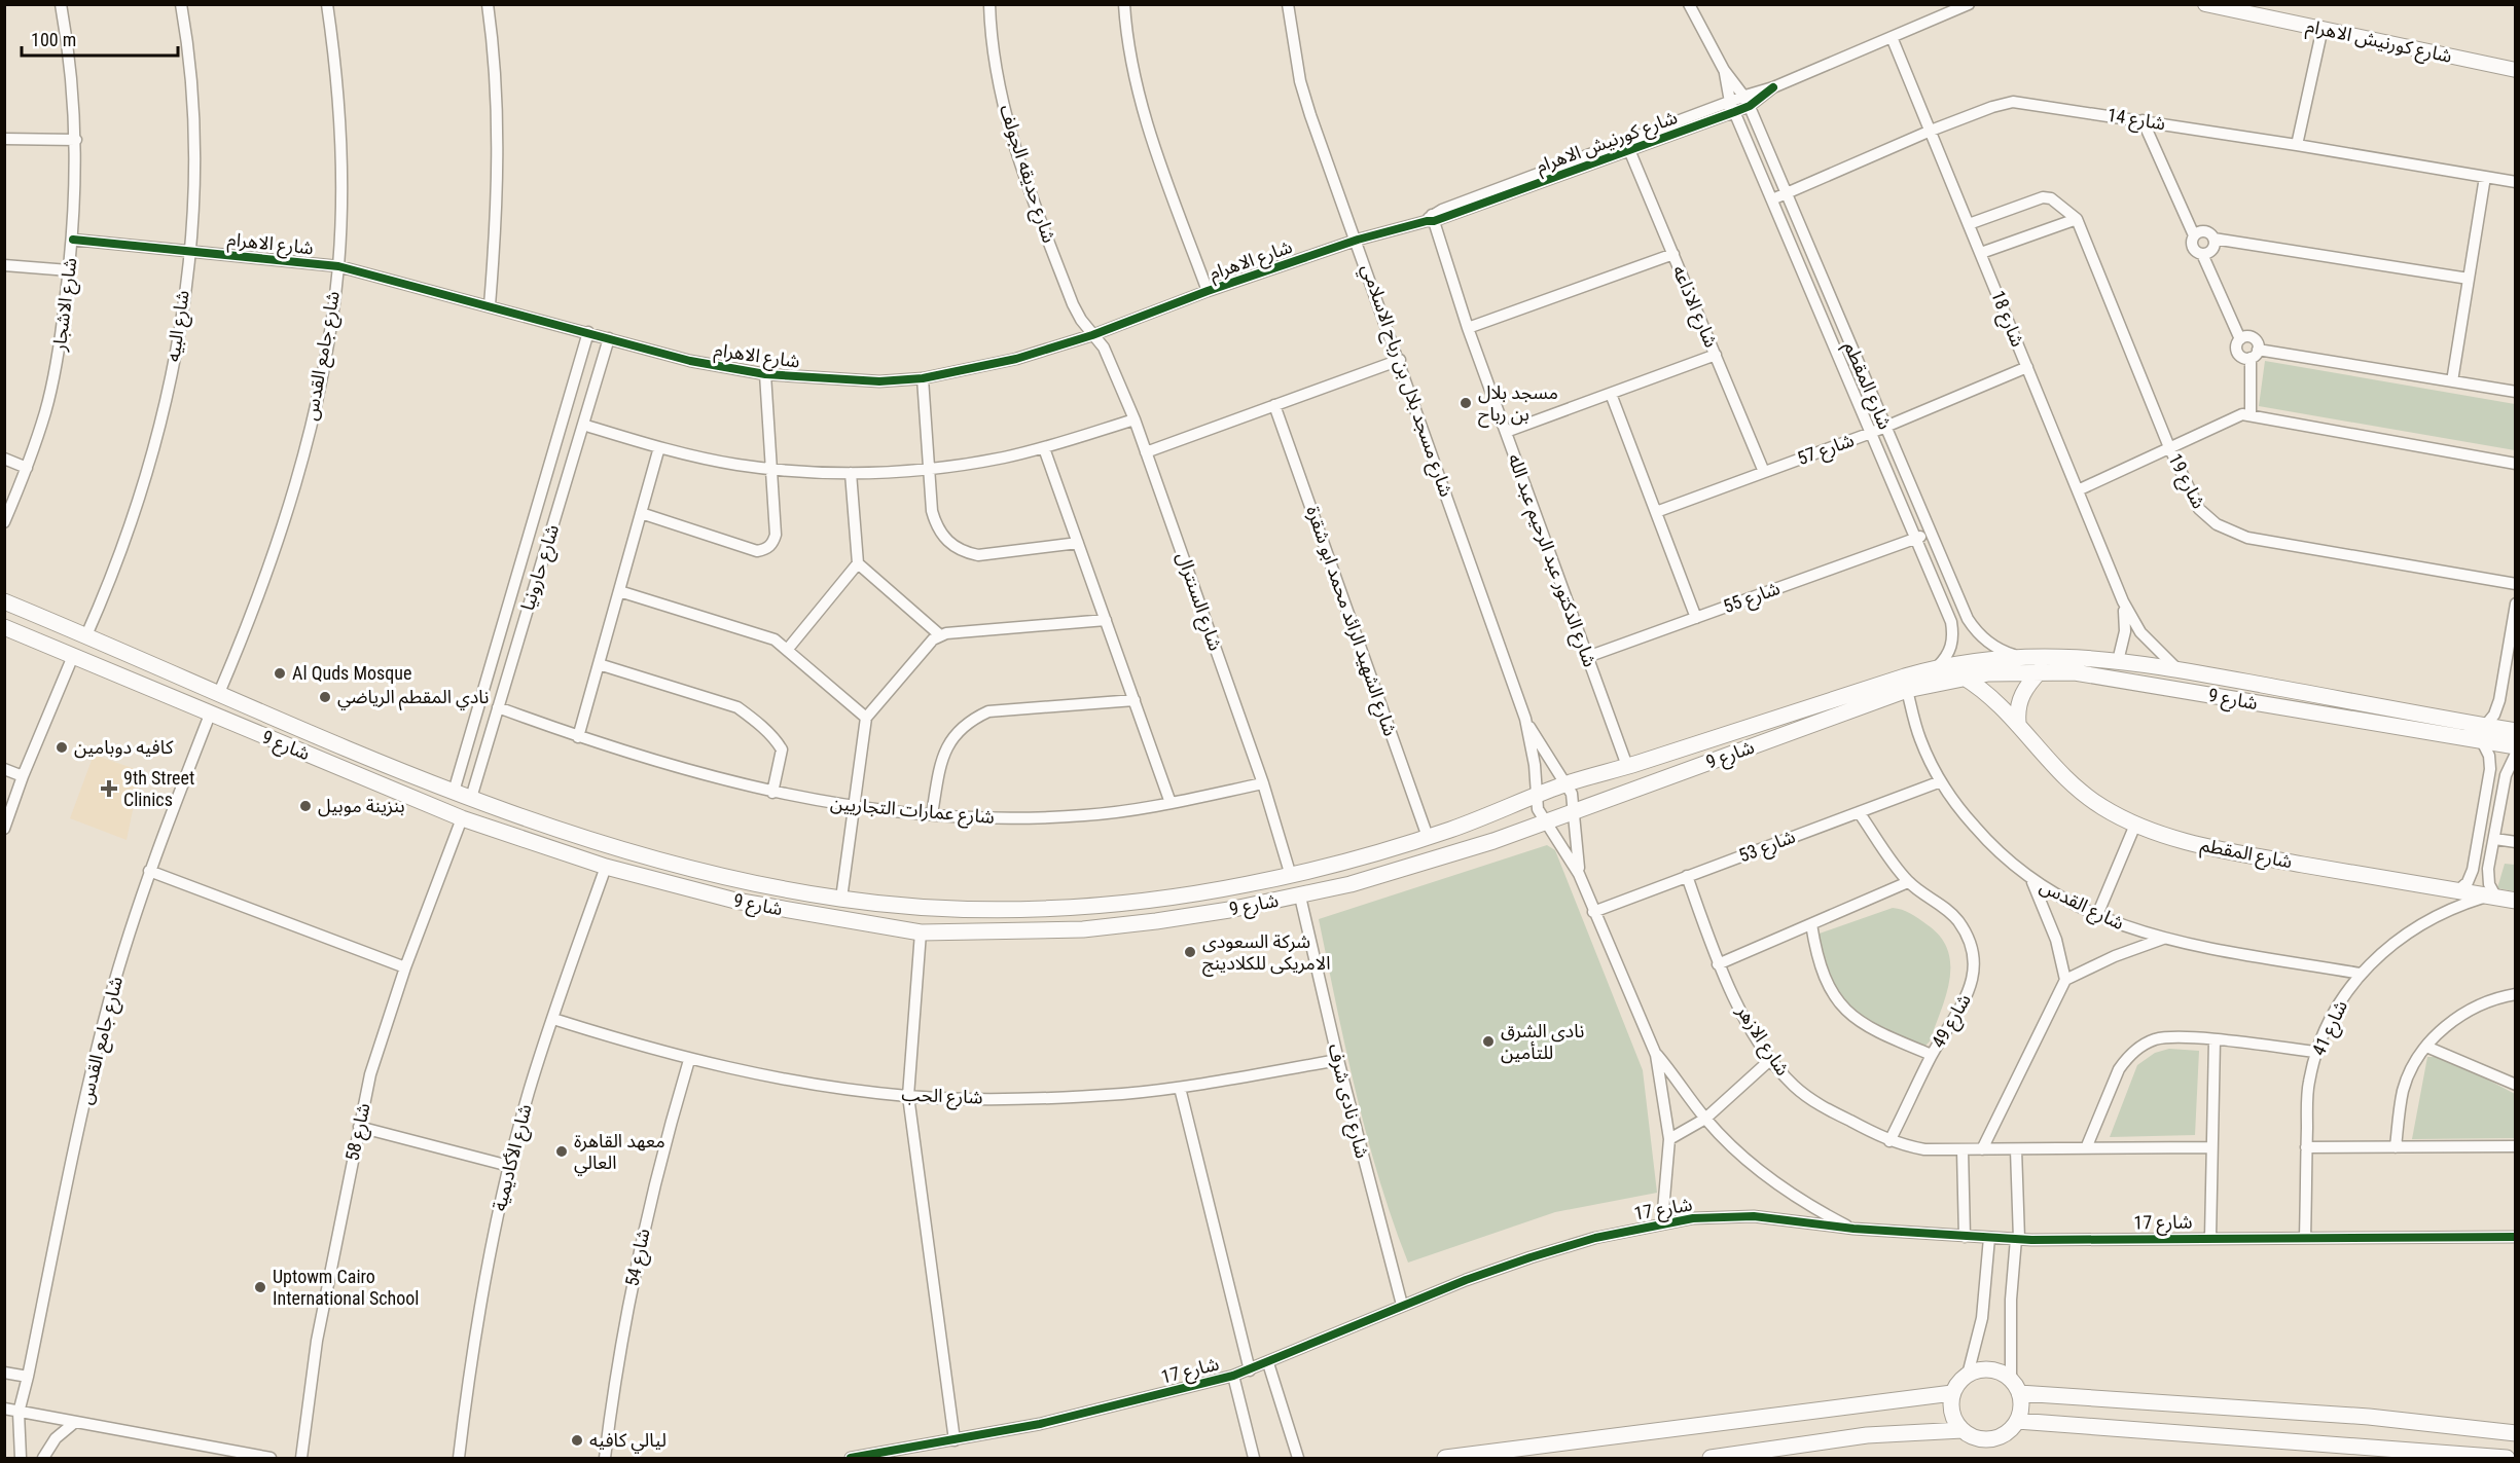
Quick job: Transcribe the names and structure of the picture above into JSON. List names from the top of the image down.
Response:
{
  "streets": {
    "main road": ["شارع المقطم", "شارع 9"],
    "street": [
      "شارع كورنيش الاهرام",
      "شارع 14",
      "شارع حديقه الجولف",
      "شارع الاهرام",
      "شارع الاشجار",
      "شارع الاذاعه",
      "شارع 18",
      "شارع البيه",
      "شارع جامع القدس",
      "شارع مسجد بلال بن رباح الاسلامي",
      "شارع 57",
      "شارع 19",
      "شارع الدكتور عبد الرحيم عبد الله",
      "شارع حارونيا",
      "شارع 55",
      "شارع السنترال",
      "شارع الشهيد الرائد محمد ابو شقرة",
      "شارع عمارات التجاريين",
      "شارع 53",
      "شارع القدس",
      "شارع 49",
      "شارع 41",
      "شارع الازهر",
      "شارع الحب",
      "شارع نادى شرف",
      "شارع 58",
      "شارع الأكاديمية",
      "شارع 17",
      "شارع 54"
    ]
  },
  "crossings": [
    ["شارع كورنيش الاهرام", "شارع الاهرام"],
    ["شارع كورنيش الاهرام", "شارع الاذاعه"],
    ["شارع كورنيش الاهرام", "شارع 18"],
    ["شارع كورنيش الاهرام", "شارع المقطم"],
    ["شارع كورنيش الاهرام", "شارع الدكتور عبد الرحيم عبد الله"],
    ["شارع 14", "شارع 18"],
    ["شارع 14", "شارع المقطم"],
    ["شارع حديقه الجولف", "شارع الاهرام"],
    ["شارع حديقه الجولف", "شارع السنترال"],
    ["شارع الاهرام", "شارع الاشجار"],
    ["شارع الاهرام", "شارع البيه"],
    ["شارع الاهرام", "شارع جامع القدس"],
    ["شارع الاهرام", "شارع مسجد بلال بن رباح الاسلامي"],
    ["شارع الاهرام", "شارع الدكتور عبد الرحيم عبد الله"],
    ["شارع الاهرام", "شارع حارونيا"],
    ["شارع الاهرام", "شارع السنترال"],
    ["شارع الاذاعه", "شارع 57"],
    ["شارع 18", "شارع 57"],
    ["شارع 18", "شارع 19"],
    ["شارع 18", "شارع 9"],
    ["شارع البيه", "شارع 9"],
    ["شارع جامع القدس", "شارع 9"],
    ["شارع مسجد بلال بن رباح الاسلامي", "شارع 9"],
    ["شارع المقطم", "شارع 57"],
    ["شارع المقطم", "شارع 55"],
    ["شارع المقطم", "شارع 9"],
    ["شارع المقطم", "شارع 41"],
    ["شارع الدكتور عبد الرحيم عبد الله", "شارع 55"],
    ["شارع الدكتور عبد الرحيم عبد الله", "شارع 9"],
    ["شارع حارونيا", "شارع 9"],
    ["شارع حارونيا", "شارع عمارات التجاريين"],
    ["شارع السنترال", "شارع 9"],
    ["شارع السنترال", "شارع عمارات التجاريين"],
    ["شارع الشهيد الرائد محمد ابو شقرة", "شارع 9"],
    ["شارع 9", "شارع القدس"],
    ["شارع 9", "شارع نادى شرف"],
    ["شارع 9", "شارع 58"],
    ["شارع 9", "شارع الأكاديمية"],
    ["شارع 53", "شارع القدس"],
    ["شارع 53", "شارع 49"],
    ["شارع 53", "شارع الازهر"],
    ["شارع القدس", "شارع 41"],
    ["شارع 49", "شارع الازهر"],
    ["شارع 41", "شارع 17"],
    ["شارع الحب", "شارع نادى شرف"],
    ["شارع الحب", "شارع الأكاديمية"],
    ["شارع الحب", "شارع 54"],
    ["شارع نادى شرف", "شارع 17"]
  ],
  "places": {
    "other": [
      "مسجد بلال بن رباح",
      "Al Quds Mosque",
      "نادي المقطم الرياضي",
      "كافيه دوبامين",
      "بنزينة موبيل",
      "شركة السعودى الامريكى للكلادينج",
      "نادى الشرق للتأمين",
      "معهد القاهرة العالي",
      "Uptowm Cairo International School",
      "ليالي كافيه"
    ],
    "health": ["9th Street Clinics"]
  },
  "scale_bar": "100 m"
}
